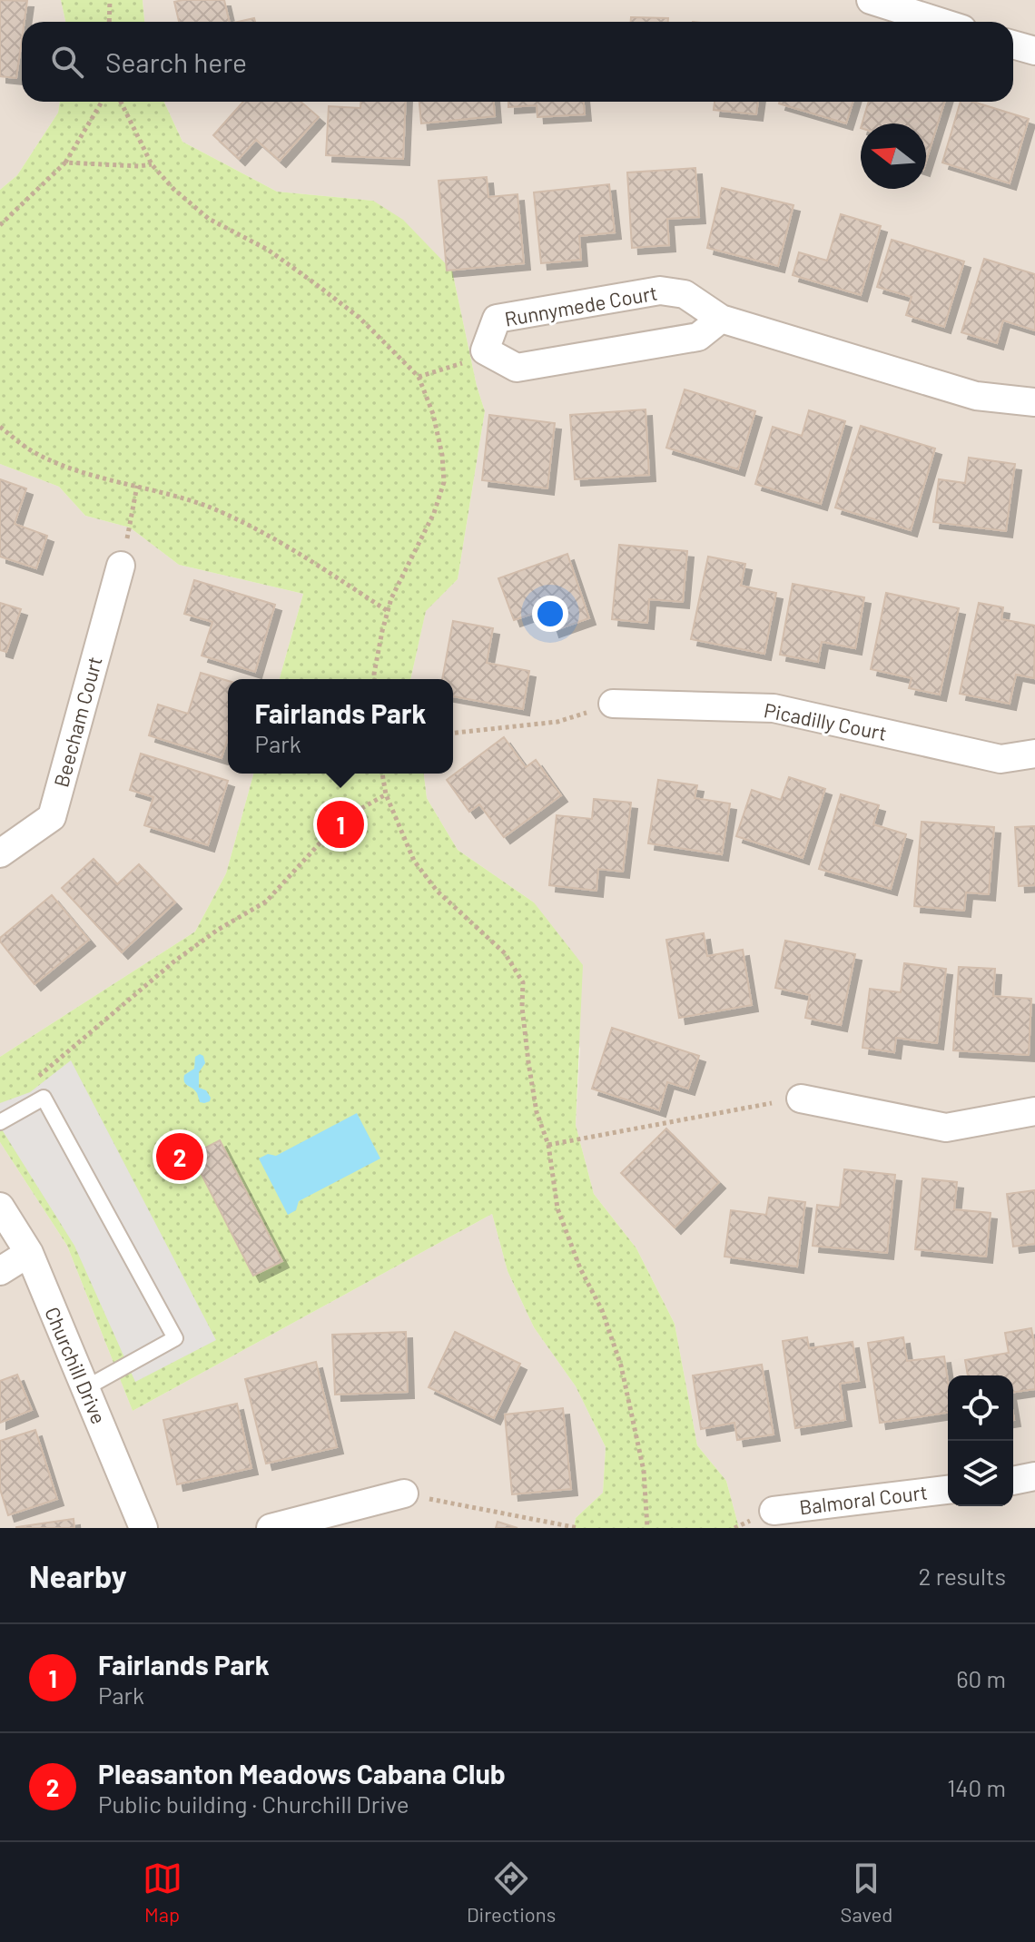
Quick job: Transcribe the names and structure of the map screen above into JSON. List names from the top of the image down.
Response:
{
  "streets": {
    "street": [
      "Runnymede Court",
      "Beecham Court",
      "Picadilly Court",
      "Churchill Drive",
      "Balmoral Court"
    ]
  },
  "north": "left",
  "page": {
    "search": "Search here",
    "popup": ["Fairlands Park", "Park"],
    "pins": ["1", "2"],
    "heading": ["Nearby", "2 results"],
    "list": [
      {
        "mark": "1",
        "name": "Fairlands Park",
        "note": "Park",
        "value": "60 m"
      },
      {
        "mark": "2",
        "name": "Pleasanton Meadows Cabana Club",
        "note": "Public building · Churchill Drive",
        "value": "140 m"
      }
    ],
    "nav": ["Map", "Directions", "Saved"]
  }
}
